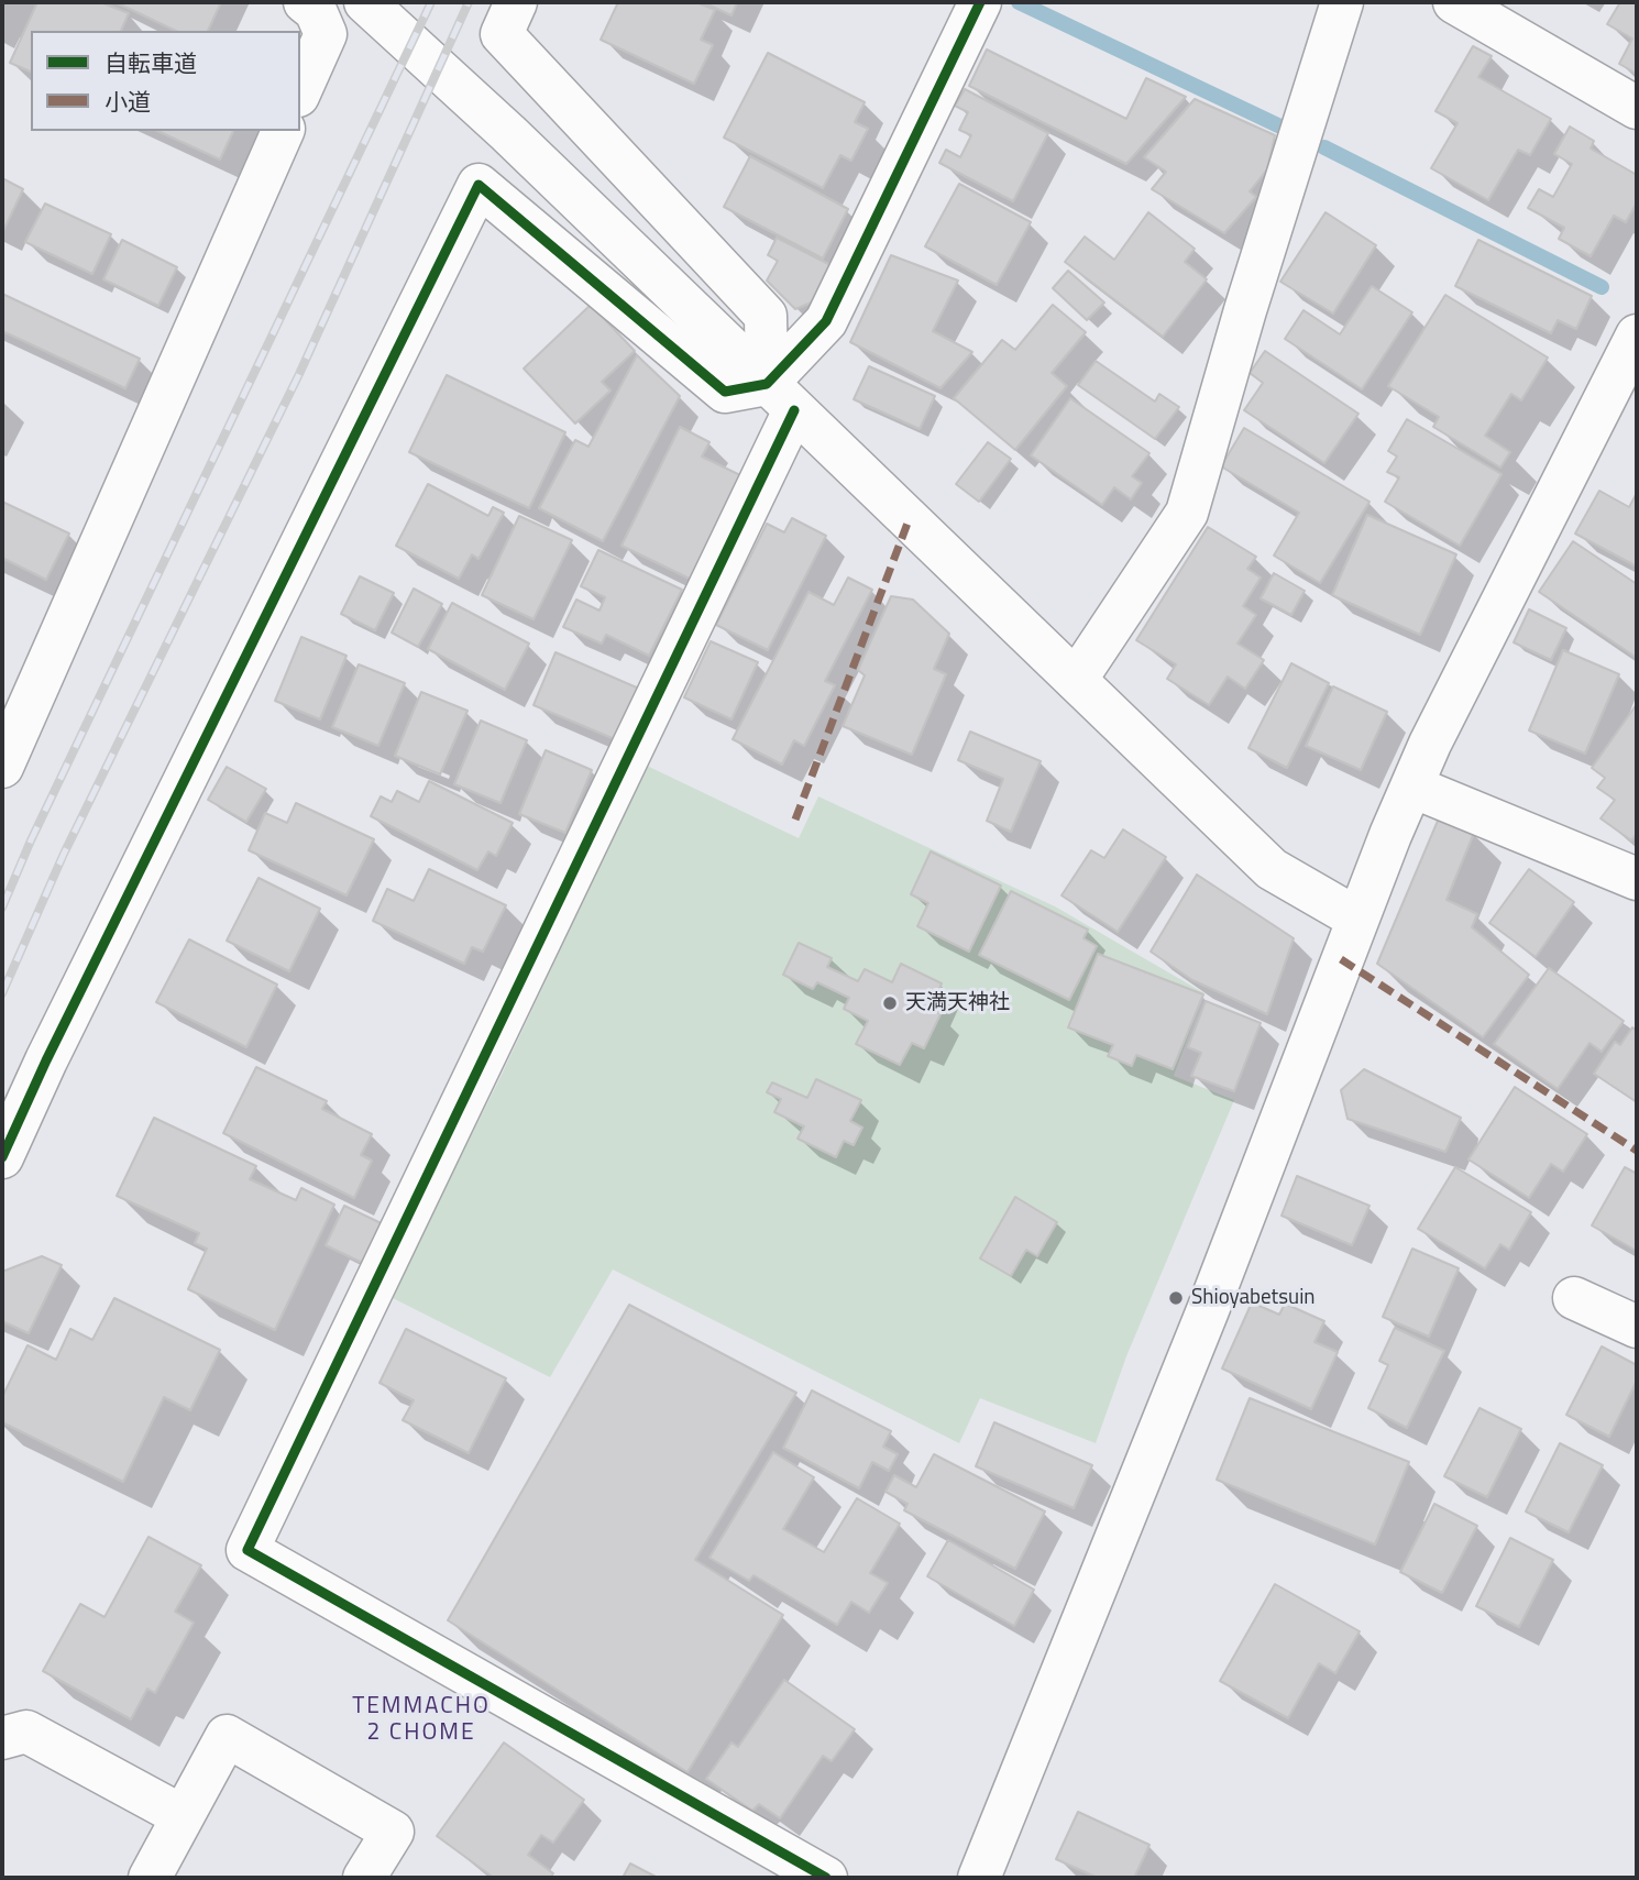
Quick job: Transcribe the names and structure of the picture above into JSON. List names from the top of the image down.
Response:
{
  "districts": ["TEMMACHO 2 CHOME"],
  "places": ["天満天神社", "Shioyabetsuin"],
  "legend": ["自転車道", "小道"]
}
